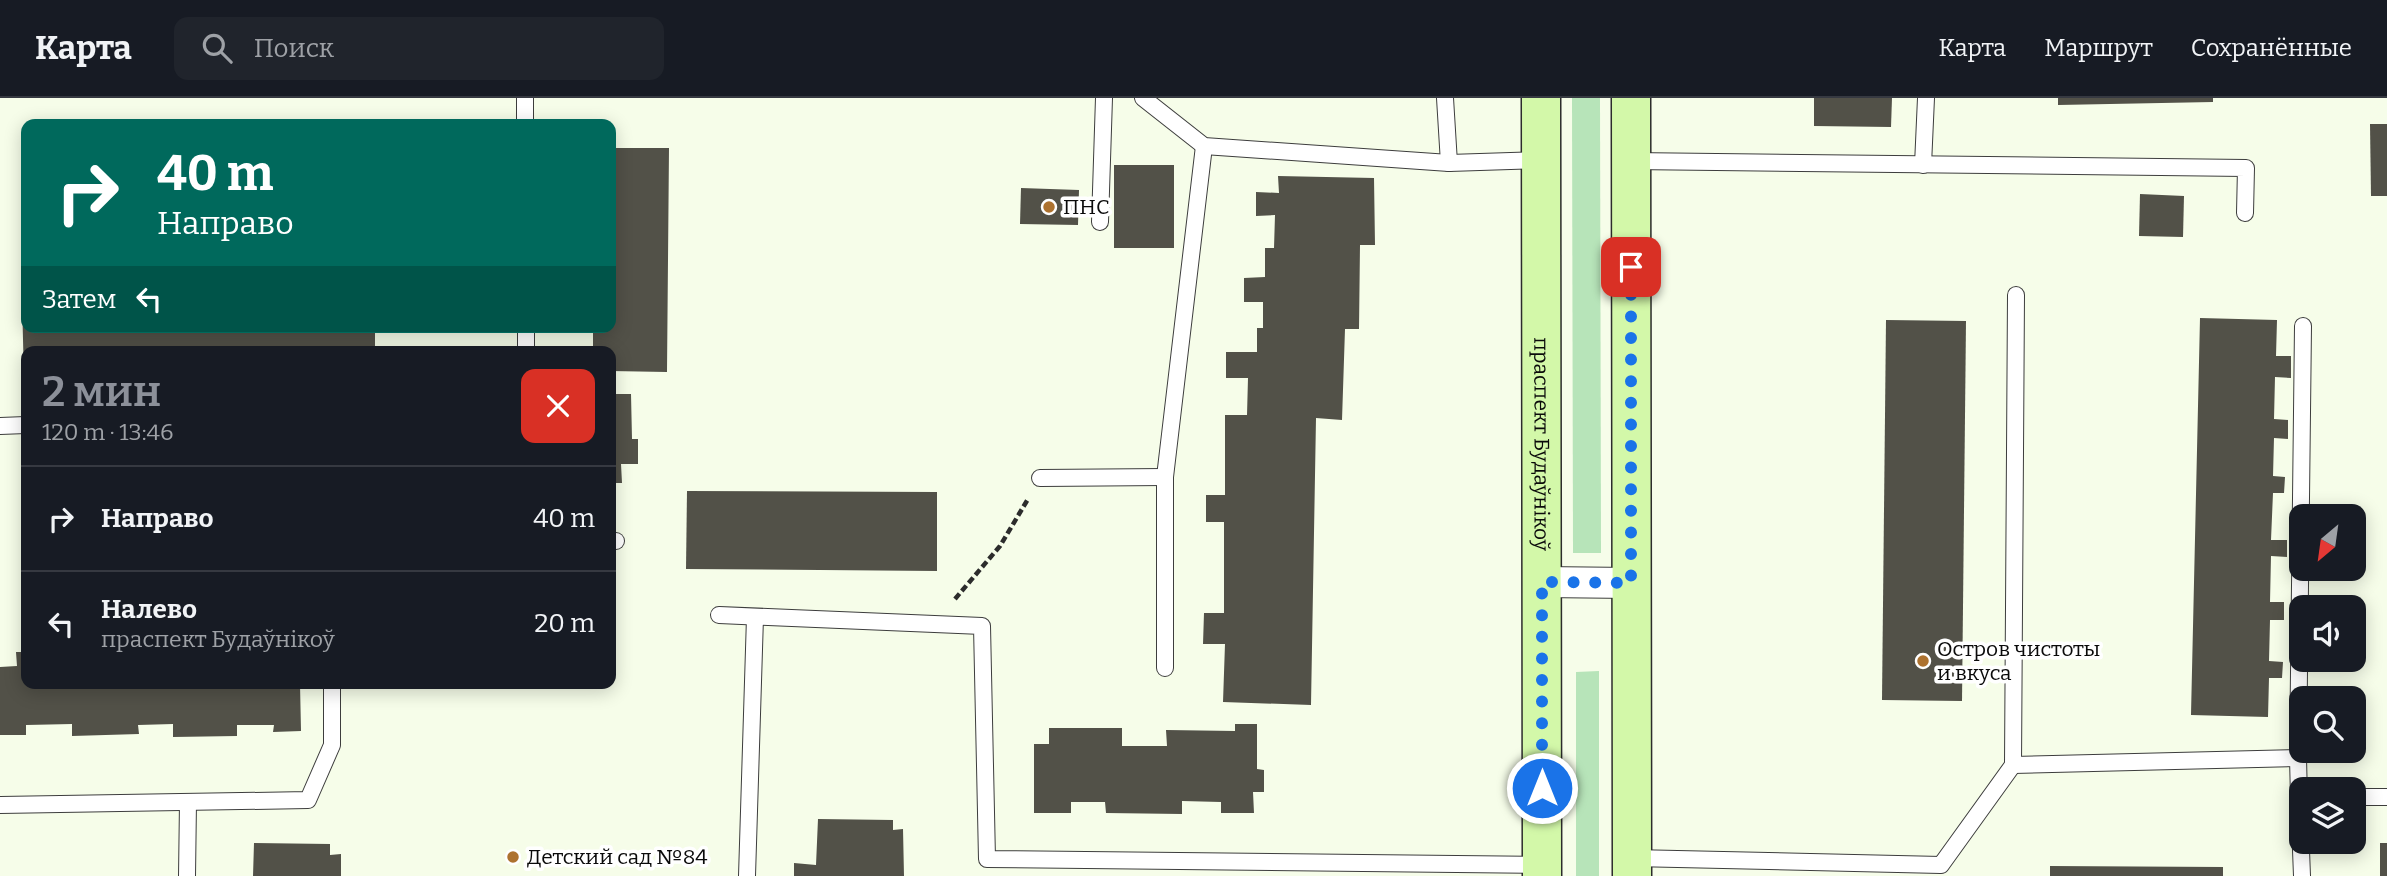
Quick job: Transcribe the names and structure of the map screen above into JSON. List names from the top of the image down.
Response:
{
  "streets": {
    "main road": ["праспект Будаўнікоў"]
  },
  "places": ["ПНС", "Остров чистоты и вкуса", "Детский сад №84"],
  "north": "bottom left",
  "page": {
    "header": "Карта",
    "search": "Поиск",
    "nav": ["Карта", "Маршрут", "Сохранённые"],
    "turn": ["40 m", "Направо"],
    "then": "Затем",
    "heading": ["2 мин", "120 m · 13:46"],
    "list": [
      {
        "name": "Направо",
        "value": "40 m"
      },
      {
        "name": "Налево",
        "note": "праспект Будаўнікоў",
        "value": "20 m"
      }
    ]
  }
}
